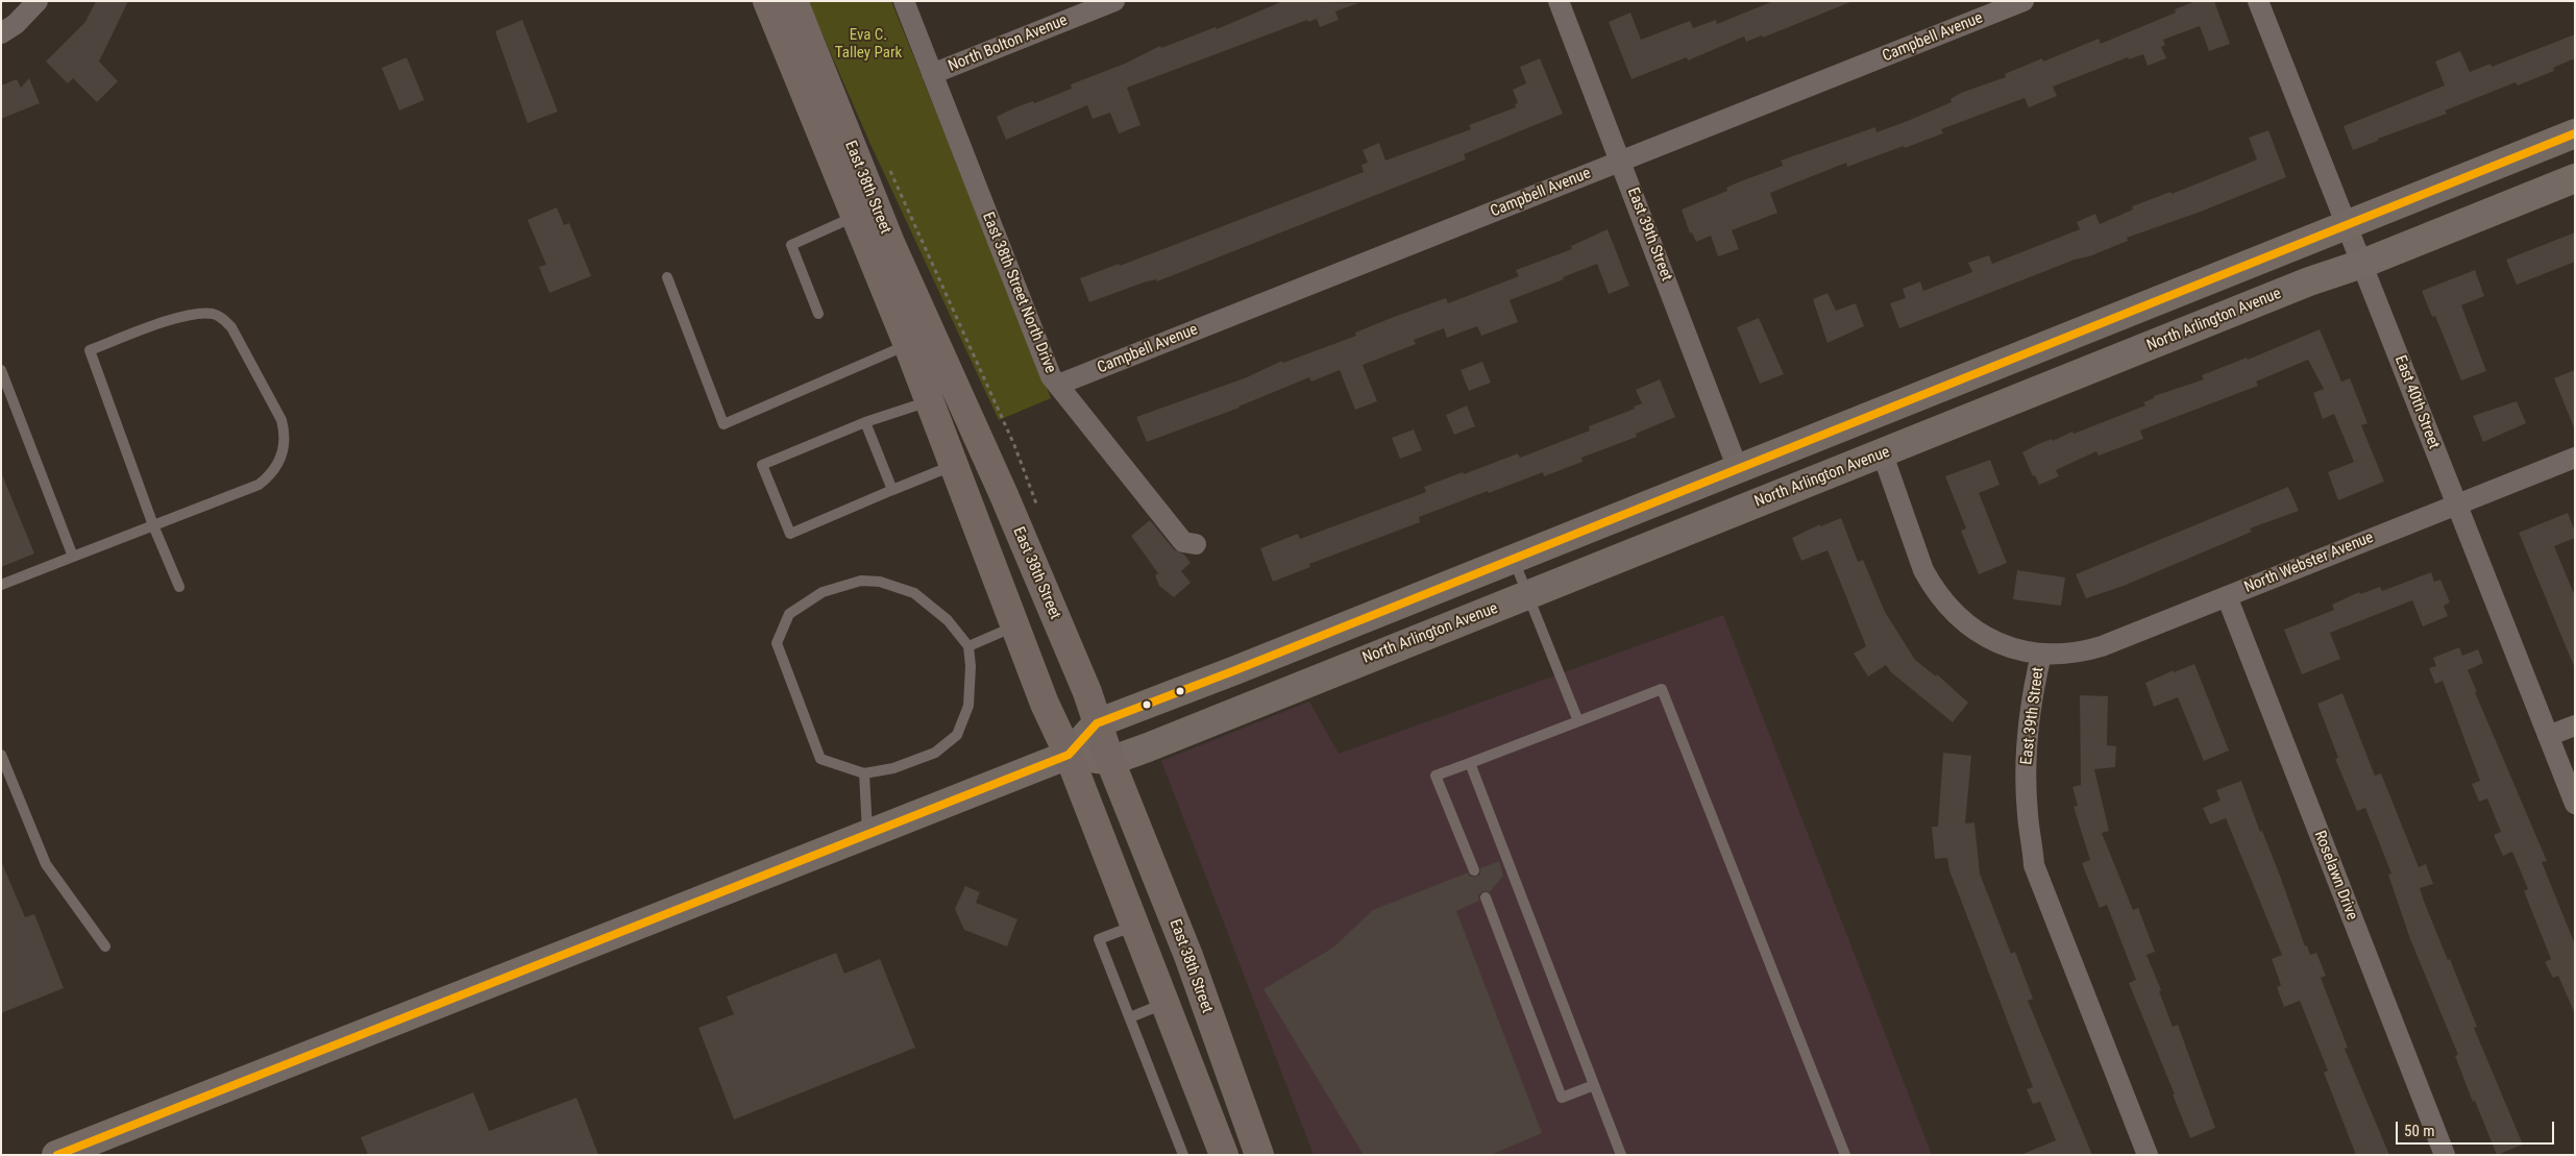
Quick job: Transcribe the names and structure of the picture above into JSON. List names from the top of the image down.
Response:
{
  "streets": {
    "main road": ["East 38th Street", "North Arlington Avenue"],
    "street": [
      "Campbell Avenue",
      "North Bolton Avenue",
      "East 39th Street",
      "East 38th Street North Drive",
      "East 40th Street",
      "North Webster Avenue",
      "Roselawn Drive"
    ]
  },
  "crossings": [
    ["Campbell Avenue", "East 39th Street"],
    ["Campbell Avenue", "East 38th Street North Drive"],
    ["North Bolton Avenue", "East 38th Street North Drive"],
    ["East 38th Street", "North Arlington Avenue"],
    ["East 39th Street", "North Arlington Avenue"],
    ["East 39th Street", "North Webster Avenue"],
    ["North Arlington Avenue", "East 40th Street"],
    ["East 40th Street", "North Webster Avenue"],
    ["North Webster Avenue", "Roselawn Drive"]
  ],
  "parks": ["Eva C. Talley Park"],
  "scale_bar": "50 m"
}
